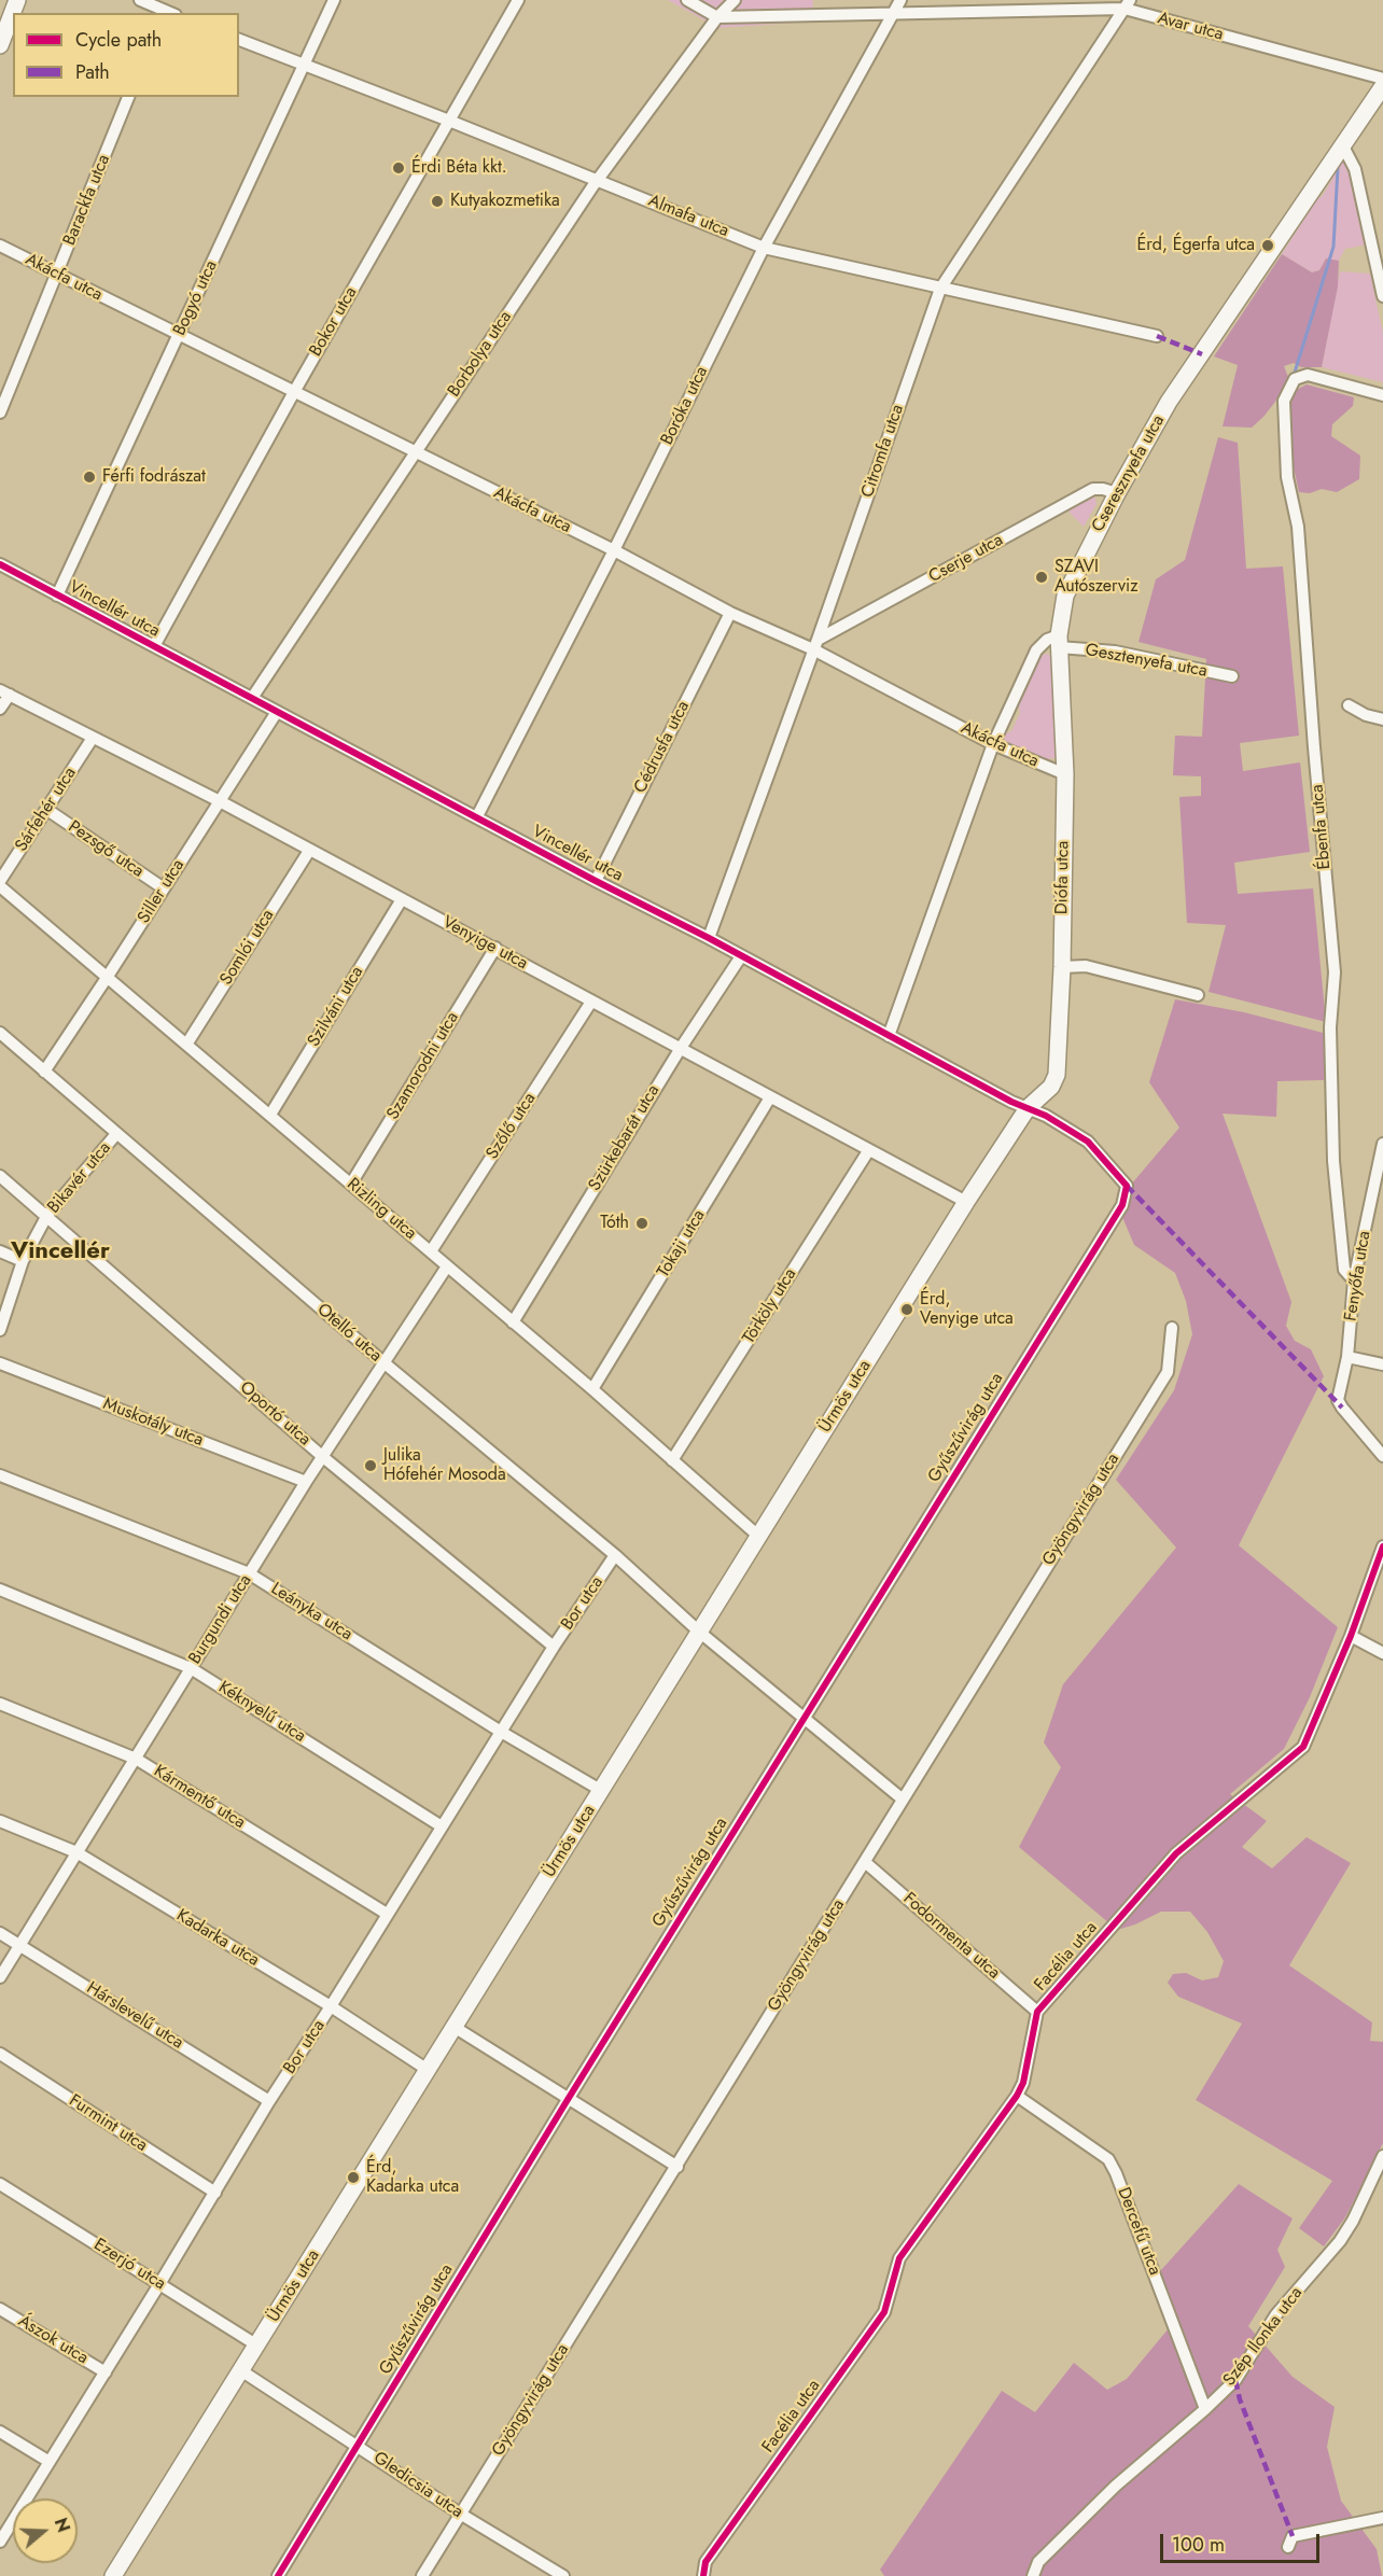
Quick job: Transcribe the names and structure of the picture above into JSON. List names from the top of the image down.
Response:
{
  "streets": {
    "street": [
      "Avar utca",
      "Barackfa utca",
      "Almafa utca",
      "Akácfa utca",
      "Bogyó utca",
      "Bokor utca",
      "Borbolya utca",
      "Boróka utca",
      "Citromfa utca",
      "Cseresznyefa utca",
      "Cserje utca",
      "Vincellér utca",
      "Gesztenyefa utca",
      "Cédrusfa utca",
      "Sárfehér utca",
      "Ébenfa utca",
      "Pezsgő utca",
      "Diófa utca",
      "Siller utca",
      "Venyige utca",
      "Somlói utca",
      "Szilváni utca",
      "Szamorodni utca",
      "Szőlő utca",
      "Szürkebarát utca",
      "Bikavér utca",
      "Rizling utca",
      "Tokaji utca",
      "Fenyőfa utca",
      "Törköly utca",
      "Otelló utca",
      "Ürmös utca",
      "Oportó utca",
      "Muskotály utca",
      "Gyűszűvirág utca",
      "Gyöngyvirág utca",
      "Bor utca",
      "Leányka utca",
      "Burgundi utca",
      "Kéknyelű utca",
      "Kármentő utca",
      "Fodormenta utca",
      "Kadarka utca",
      "Facélia utca",
      "Hárslevelű utca",
      "Furmint utca",
      "Dercefű utca",
      "Ezerjó utca",
      "Szép Ilonka utca",
      "Ászok utca",
      "Gledicsia utca"
    ]
  },
  "crossings": [
    ["Avar utca", "Borbolya utca"],
    ["Avar utca", "Boróka utca"],
    ["Avar utca", "Citromfa utca"],
    ["Barackfa utca", "Akácfa utca"],
    ["Almafa utca", "Bogyó utca"],
    ["Almafa utca", "Bokor utca"],
    ["Almafa utca", "Borbolya utca"],
    ["Almafa utca", "Boróka utca"],
    ["Almafa utca", "Citromfa utca"],
    ["Akácfa utca", "Bogyó utca"],
    ["Akácfa utca", "Bokor utca"],
    ["Akácfa utca", "Borbolya utca"],
    ["Akácfa utca", "Boróka utca"],
    ["Akácfa utca", "Citromfa utca"],
    ["Akácfa utca", "Cserje utca"],
    ["Akácfa utca", "Cédrusfa utca"],
    ["Akácfa utca", "Diófa utca"],
    ["Bogyó utca", "Vincellér utca"],
    ["Bokor utca", "Vincellér utca"],
    ["Borbolya utca", "Vincellér utca"],
    ["Boróka utca", "Vincellér utca"],
    ["Citromfa utca", "Cserje utca"],
    ["Citromfa utca", "Vincellér utca"],
    ["Cseresznyefa utca", "Cserje utca"],
    ["Cseresznyefa utca", "Gesztenyefa utca"],
    ["Cseresznyefa utca", "Diófa utca"],
    ["Vincellér utca", "Cédrusfa utca"],
    ["Vincellér utca", "Diófa utca"],
    ["Vincellér utca", "Siller utca"],
    ["Vincellér utca", "Szürkebarát utca"],
    ["Vincellér utca", "Ürmös utca"],
    ["Vincellér utca", "Gyűszűvirág utca"],
    ["Gesztenyefa utca", "Diófa utca"],
    ["Sárfehér utca", "Pezsgő utca"],
    ["Sárfehér utca", "Venyige utca"],
    ["Ébenfa utca", "Fenyőfa utca"],
    ["Pezsgő utca", "Siller utca"],
    ["Diófa utca", "Ürmös utca"],
    ["Siller utca", "Venyige utca"],
    ["Siller utca", "Rizling utca"],
    ["Siller utca", "Otelló utca"],
    ["Venyige utca", "Somlói utca"],
    ["Venyige utca", "Szilváni utca"],
    ["Venyige utca", "Szamorodni utca"],
    ["Venyige utca", "Szőlő utca"],
    ["Venyige utca", "Szürkebarát utca"],
    ["Venyige utca", "Tokaji utca"],
    ["Venyige utca", "Törköly utca"],
    ["Venyige utca", "Ürmös utca"],
    ["Somlói utca", "Rizling utca"],
    ["Szilváni utca", "Rizling utca"],
    ["Szamorodni utca", "Rizling utca"],
    ["Szőlő utca", "Rizling utca"],
    ["Szürkebarát utca", "Rizling utca"],
    ["Bikavér utca", "Otelló utca"],
    ["Bikavér utca", "Oportó utca"],
    ["Rizling utca", "Tokaji utca"],
    ["Rizling utca", "Törköly utca"],
    ["Rizling utca", "Ürmös utca"],
    ["Rizling utca", "Burgundi utca"],
    ["Otelló utca", "Ürmös utca"],
    ["Otelló utca", "Gyűszűvirág utca"],
    ["Otelló utca", "Gyöngyvirág utca"],
    ["Otelló utca", "Bor utca"],
    ["Otelló utca", "Burgundi utca"],
    ["Ürmös utca", "Leányka utca"],
    ["Ürmös utca", "Kadarka utca"],
    ["Ürmös utca", "Ezerjó utca"],
    ["Ürmös utca", "Gledicsia utca"],
    ["Oportó utca", "Bor utca"],
    ["Oportó utca", "Burgundi utca"],
    ["Muskotály utca", "Burgundi utca"],
    ["Gyűszűvirág utca", "Gledicsia utca"],
    ["Gyöngyvirág utca", "Fodormenta utca"],
    ["Gyöngyvirág utca", "Gledicsia utca"],
    ["Bor utca", "Leányka utca"],
    ["Bor utca", "Kéknyelű utca"],
    ["Bor utca", "Kármentő utca"],
    ["Bor utca", "Kadarka utca"],
    ["Bor utca", "Hárslevelű utca"],
    ["Bor utca", "Furmint utca"],
    ["Bor utca", "Ezerjó utca"],
    ["Bor utca", "Ászok utca"],
    ["Leányka utca", "Burgundi utca"],
    ["Burgundi utca", "Kéknyelű utca"],
    ["Burgundi utca", "Kármentő utca"],
    ["Burgundi utca", "Kadarka utca"],
    ["Burgundi utca", "Hárslevelű utca"],
    ["Fodormenta utca", "Facélia utca"],
    ["Facélia utca", "Dercefű utca"],
    ["Dercefű utca", "Szép Ilonka utca"]
  ],
  "districts": ["Vincellér"],
  "places": [
    "Érdi Béta kkt.",
    "Kutyakozmetika",
    "Érd, Égerfa utca",
    "Férfi fodrászat",
    "SZAVI Autószerviz",
    "Tóth",
    "Érd, Venyige utca",
    "Julika Hófehér Mosoda",
    "Érd, Kadarka utca"
  ],
  "legend": ["Cycle path", "Path"],
  "scale_bar": "100 m",
  "north": "right"
}
